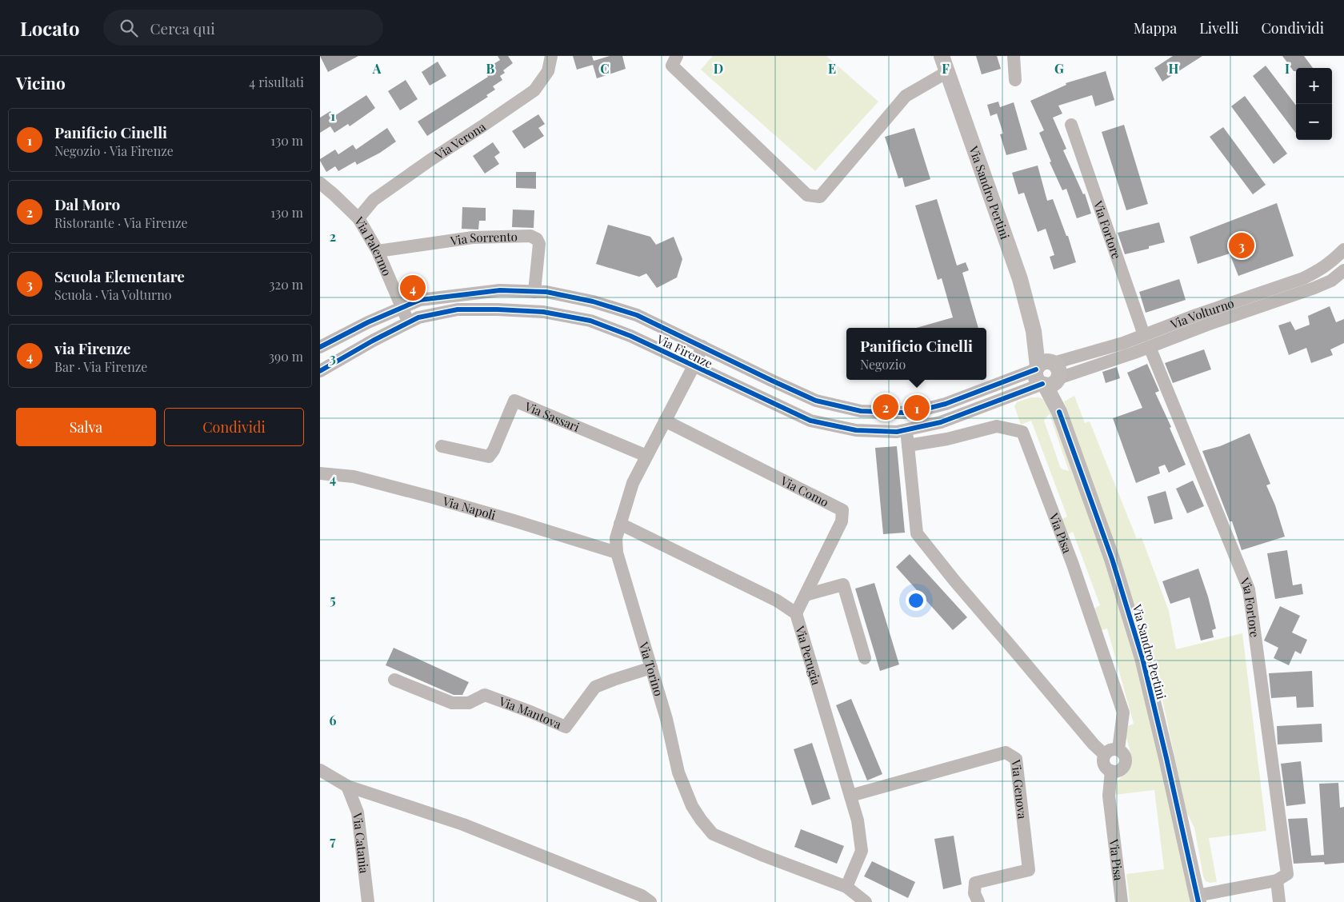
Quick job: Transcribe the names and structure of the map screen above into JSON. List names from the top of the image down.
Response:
{
  "streets": {
    "main road": ["Via Sandro Pertini"],
    "street": [
      "Via Verona",
      "Via Fortore",
      "Via Sorrento",
      "Via Palermo",
      "Via Volturno",
      "Via Firenze",
      "Via Sassari",
      "Via Como",
      "Via Napoli",
      "Via Pisa",
      "Via Perugia",
      "Via Torino",
      "Via Mantova",
      "Via Genova",
      "Via Catania"
    ]
  },
  "crossings": [
    ["Via Verona", "Via Palermo"],
    ["Via Sandro Pertini", "Via Volturno"],
    ["Via Sandro Pertini", "Via Firenze"],
    ["Via Fortore", "Via Volturno"],
    ["Via Sorrento", "Via Palermo"],
    ["Via Sorrento", "Via Firenze"],
    ["Via Palermo", "Via Firenze"],
    ["Via Volturno", "Via Firenze"],
    ["Via Firenze", "Via Torino"],
    ["Via Sassari", "Via Torino"],
    ["Via Como", "Via Perugia"],
    ["Via Como", "Via Torino"],
    ["Via Napoli", "Via Torino"],
    ["Via Perugia", "Via Torino"],
    ["Via Perugia", "Via Genova"],
    ["Via Torino", "Via Mantova"]
  ],
  "page": {
    "header": "Locato",
    "search": "Cerca qui",
    "nav": ["Mappa", "Livelli", "Condividi"],
    "heading": ["Vicino", "4 risultati"],
    "map_buttons": ["+", "−"],
    "list": [
      {
        "mark": "1",
        "name": "Panificio Cinelli",
        "note": "Negozio · Via Firenze",
        "value": "130 m"
      },
      {
        "mark": "2",
        "name": "Dal Moro",
        "note": "Ristorante · Via Firenze",
        "value": "130 m"
      },
      {
        "mark": "3",
        "name": "Scuola Elementare",
        "note": "Scuola · Via Volturno",
        "value": "320 m"
      },
      {
        "mark": "4",
        "name": "via Firenze",
        "note": "Bar · Via Firenze",
        "value": "390 m"
      }
    ],
    "pins": [
      "3",
      "4",
      "2",
      "1"
    ],
    "popup": ["Panificio Cinelli", "Negozio"],
    "buttons": ["Salva", "Condividi"]
  },
  "grid": {
    "columns": [
      "A",
      "B",
      "C",
      "D",
      "E",
      "F",
      "G",
      "H",
      "I"
    ],
    "rows": [
      "1",
      "2",
      "3",
      "4",
      "5",
      "6",
      "7"
    ]
  }
}
